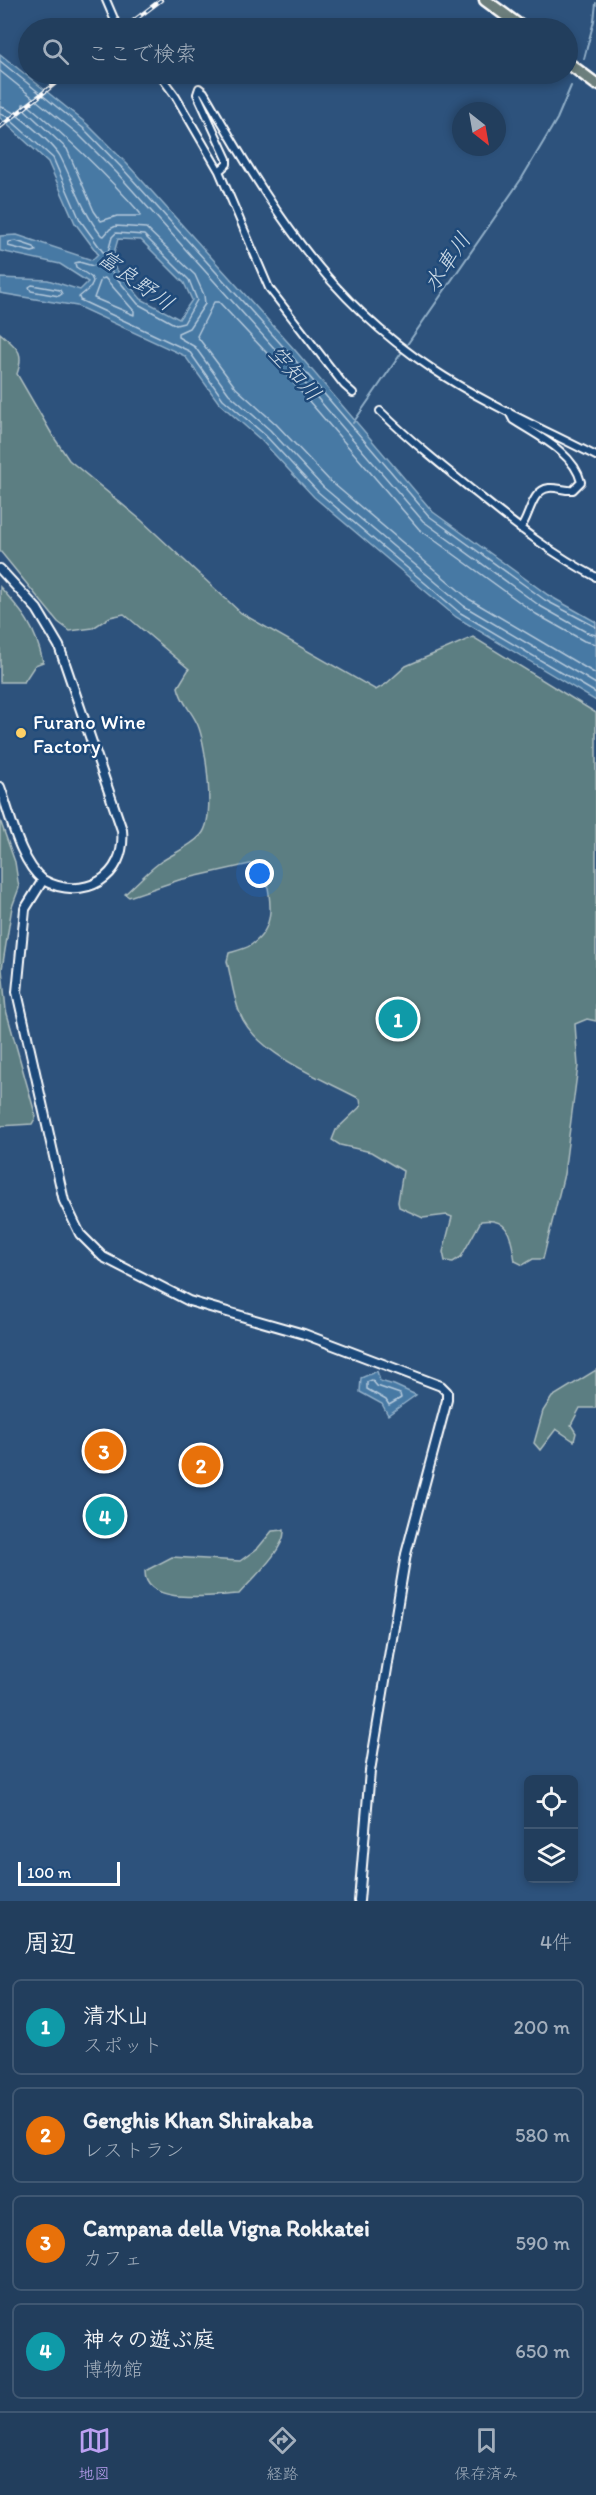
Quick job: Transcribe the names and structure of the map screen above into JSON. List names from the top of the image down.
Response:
{
  "water": ["水車川", "富良野川", "空知川"],
  "places": ["Furano Wine Factory"],
  "scale_bar": "100 m",
  "north": "bottom right",
  "page": {
    "search": "ここで検索",
    "pins": [
      "1",
      "3",
      "2",
      "4"
    ],
    "scale": "100 m",
    "heading": ["周辺", "4件"],
    "list": [
      {
        "mark": "1",
        "name": "清水山",
        "note": "スポット",
        "value": "200 m"
      },
      {
        "mark": "2",
        "name": "Genghis Khan Shirakaba",
        "note": "レストラン",
        "value": "580 m"
      },
      {
        "mark": "3",
        "name": "Campana della Vigna Rokkatei",
        "note": "カフェ",
        "value": "590 m"
      },
      {
        "mark": "4",
        "name": "神々の遊ぶ庭",
        "note": "博物館",
        "value": "650 m"
      }
    ],
    "nav": ["地図", "経路", "保存済み"]
  }
}
